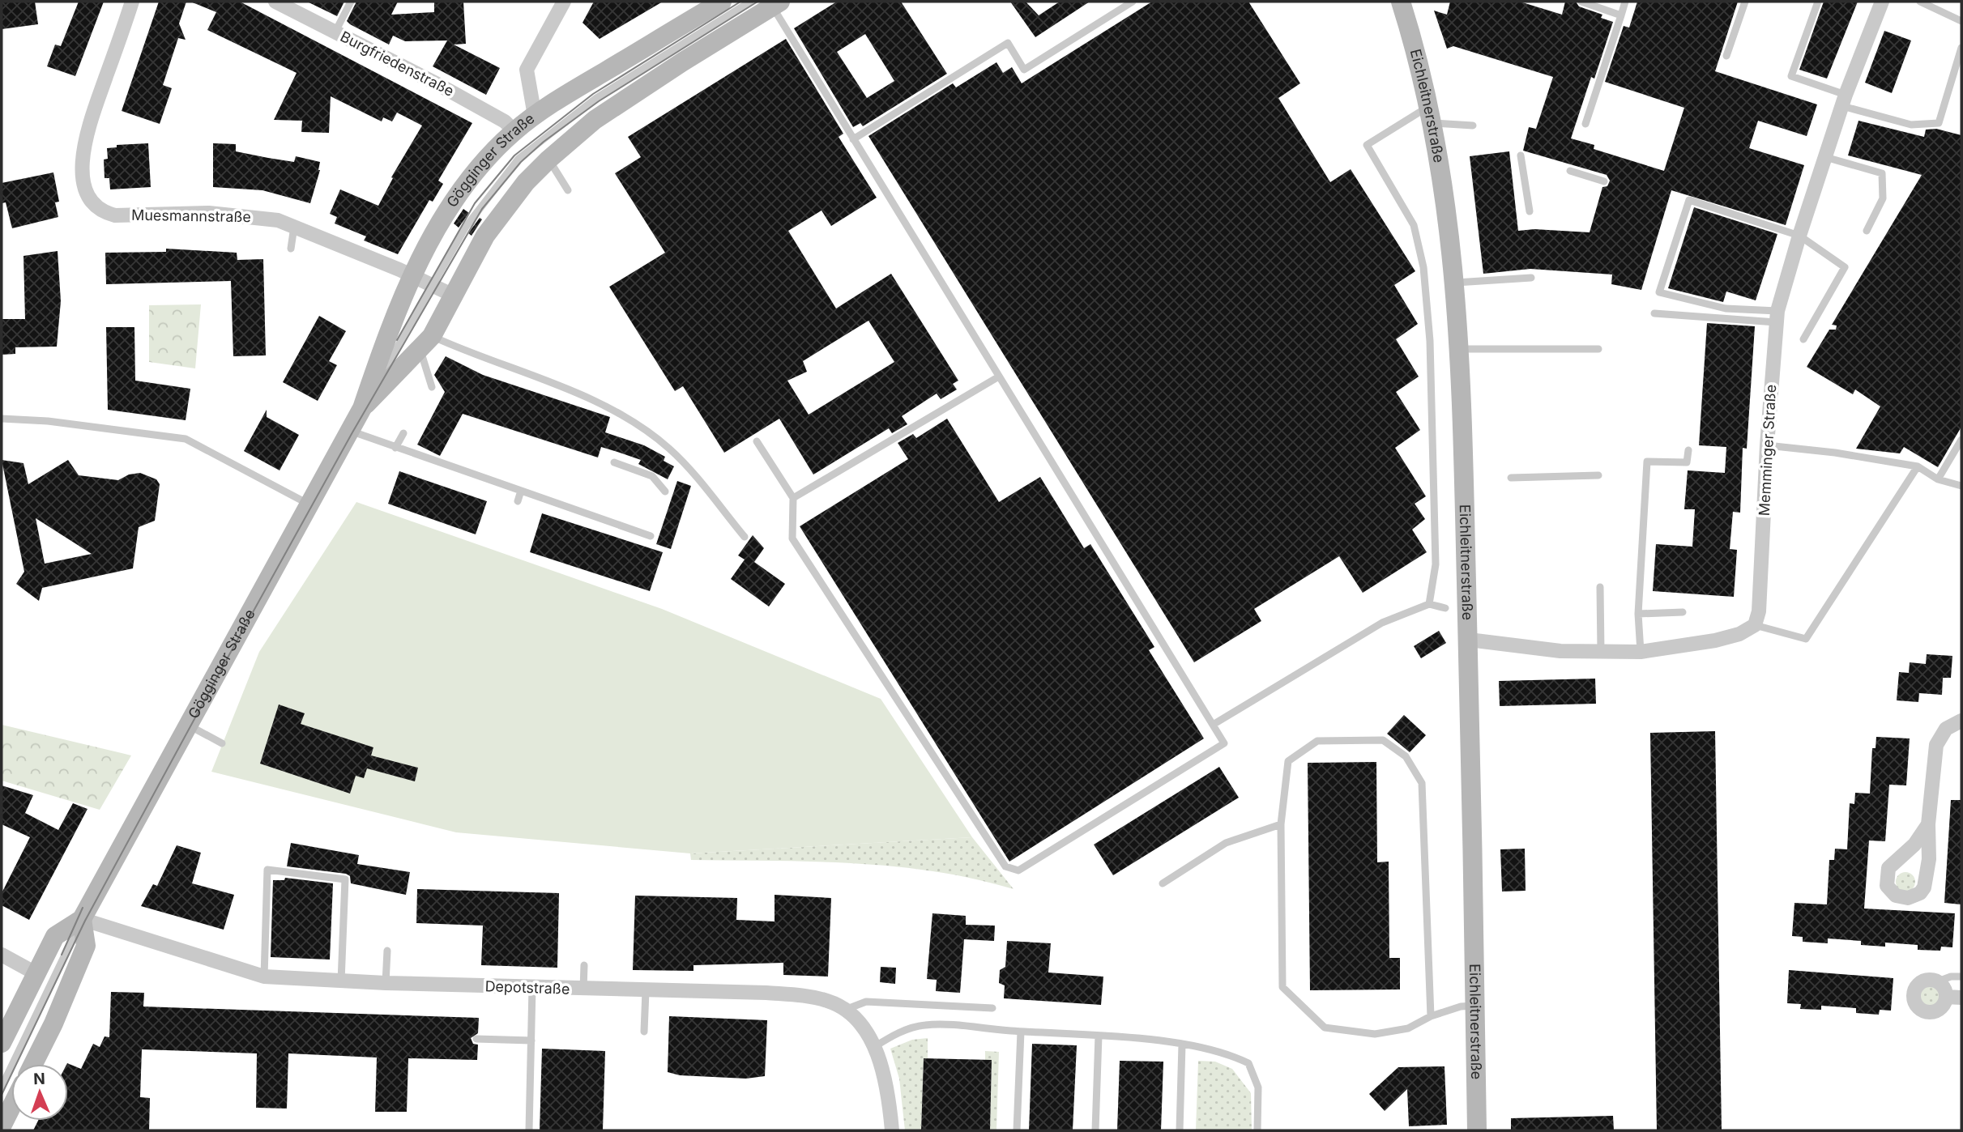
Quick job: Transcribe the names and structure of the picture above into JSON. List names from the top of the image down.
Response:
{
  "streets": {
    "main road": ["Eichleitnerstraße", "Gögginger Straße"],
    "street": [
      "Burgfriedenstraße",
      "Muesmannstraße",
      "Memminger Straße",
      "Depotstraße"
    ]
  },
  "crossings": [
    ["Burgfriedenstraße", "Gögginger Straße"],
    ["Gögginger Straße", "Muesmannstraße"],
    ["Gögginger Straße", "Depotstraße"]
  ],
  "north": "top"
}
